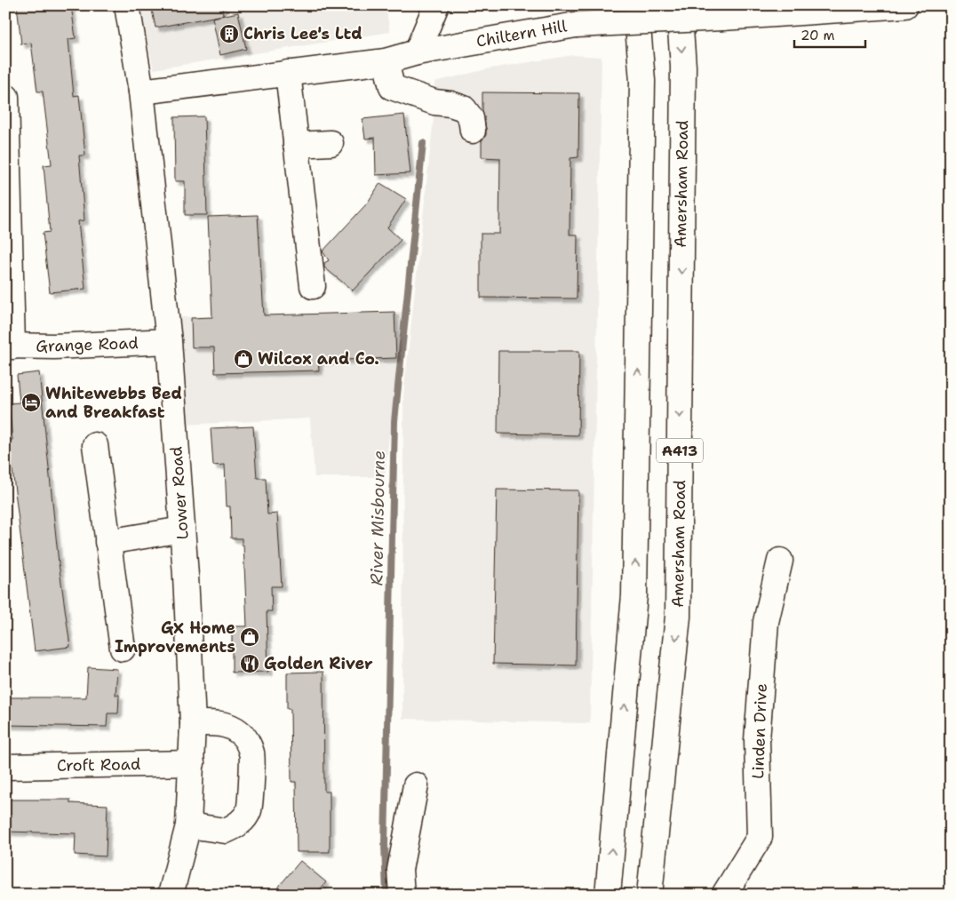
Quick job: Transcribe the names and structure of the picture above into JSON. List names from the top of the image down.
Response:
{
  "streets": {
    "main road": [
      "Chiltern Hill",
      "Amersham Road",
      "Grange Road",
      "A413",
      "Lower Road",
      "Linden Drive",
      "Croft Road"
    ]
  },
  "crossings": [
    ["Chiltern Hill", "Lower Road"],
    ["Grange Road", "Lower Road"],
    ["Lower Road", "Croft Road"]
  ],
  "water": ["River Misbourne"],
  "places": {
    "building": ["Chris Lee's Ltd"],
    "shop": ["Wilcox and Co.", "GX Home Improvements"],
    "hotel": ["Whitewebbs Bed and Breakfast"],
    "restaurant": ["Golden River"]
  },
  "scale_bar": "20 m"
}
